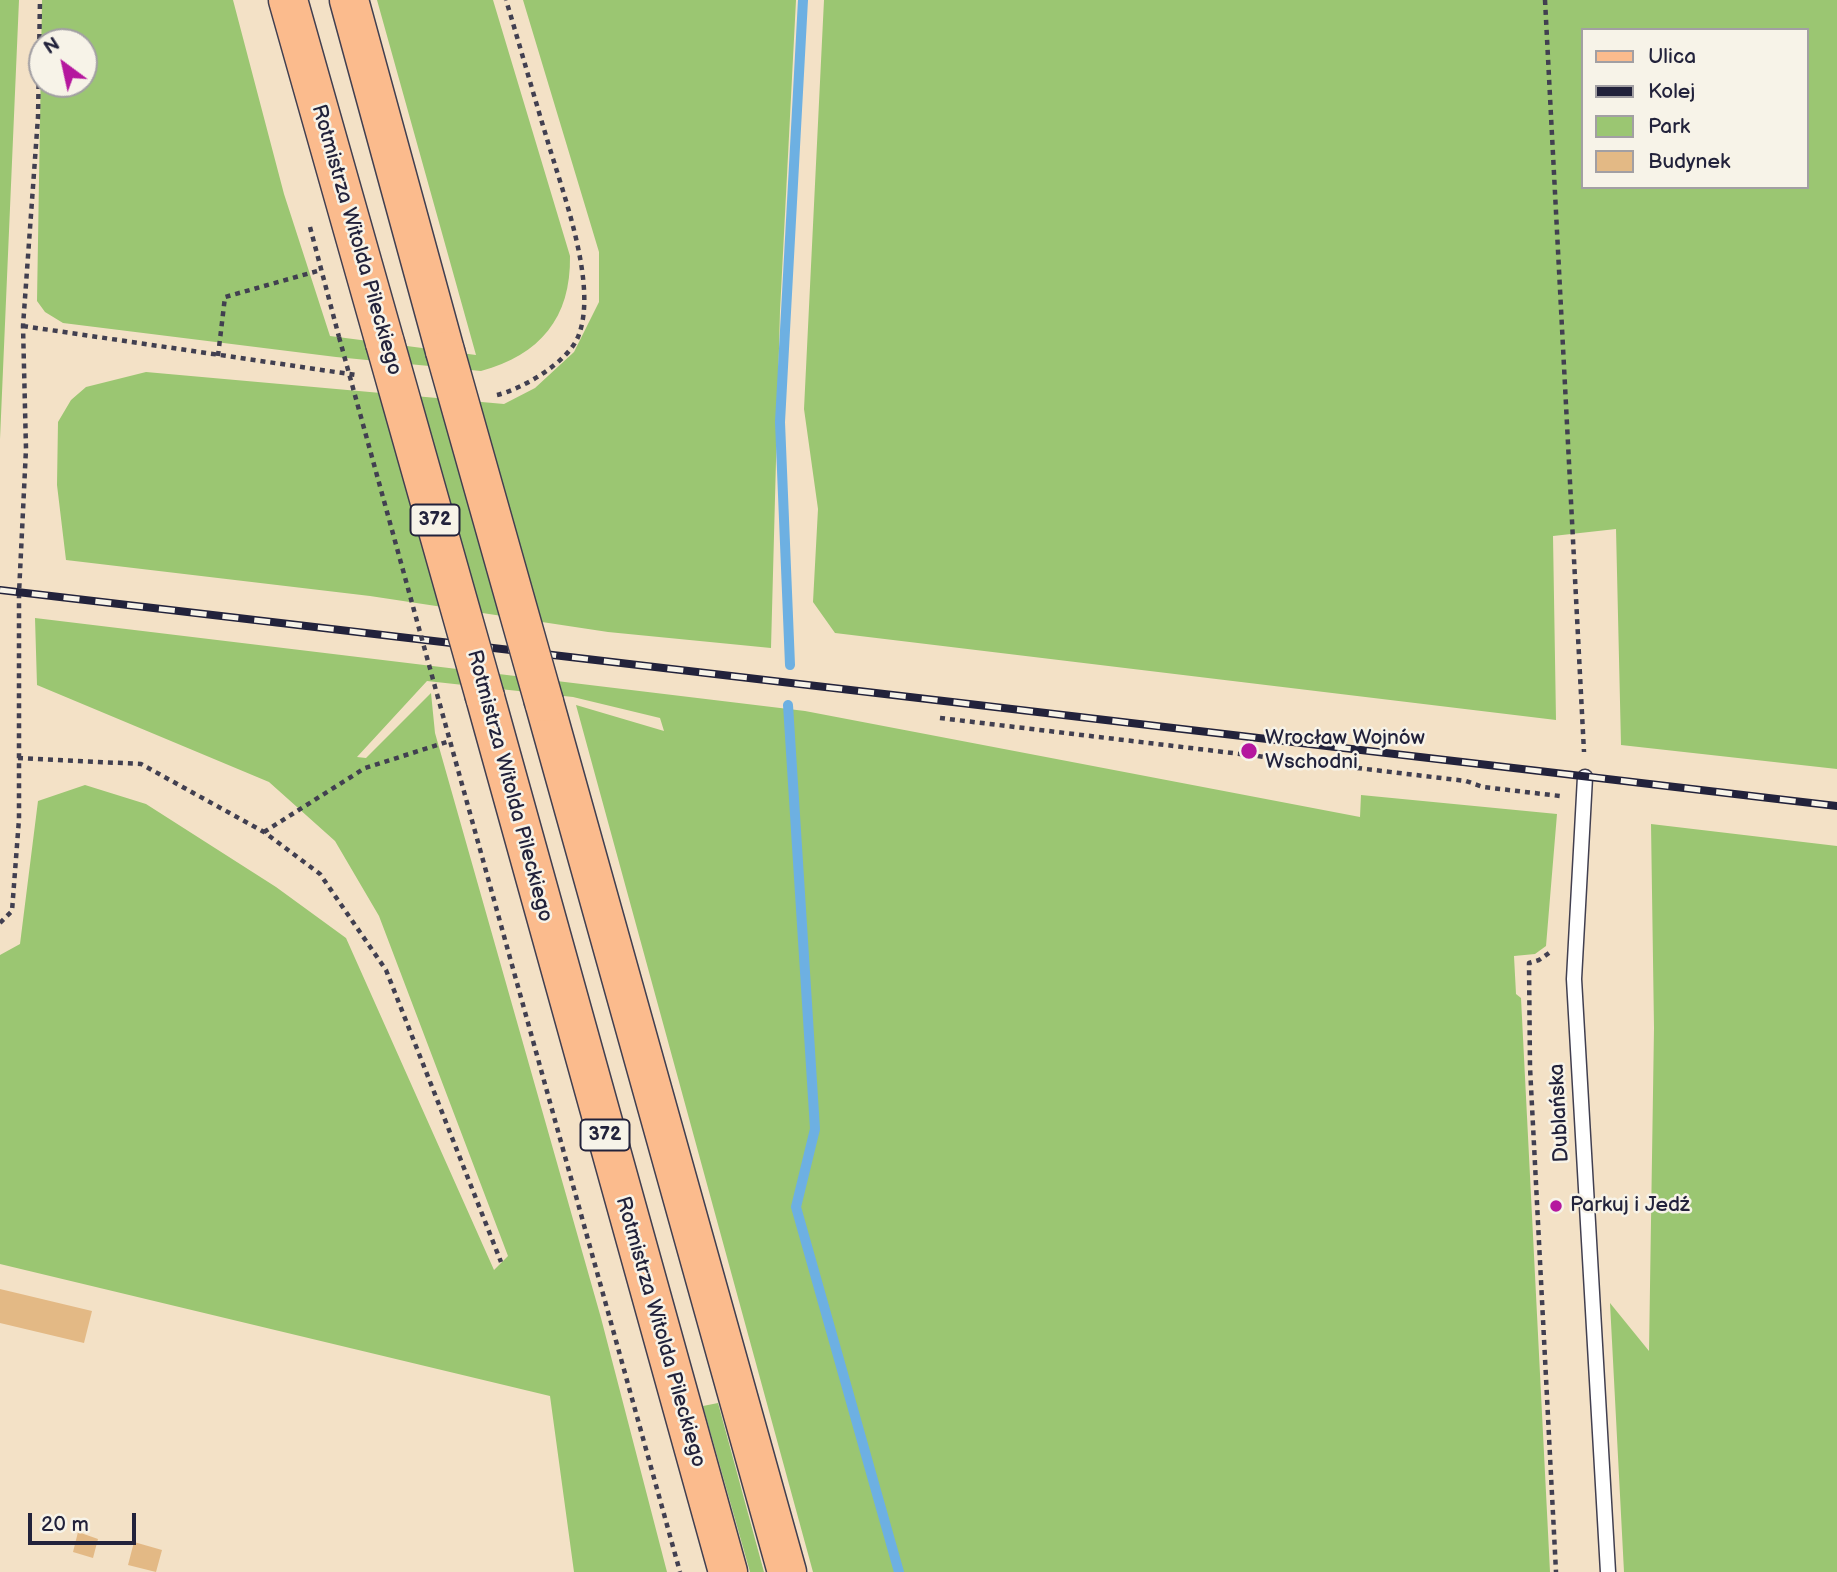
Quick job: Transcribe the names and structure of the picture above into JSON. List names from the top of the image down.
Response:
{
  "streets": {
    "main road": ["Rotmistrza Witolda Pileckiego", "372"],
    "lane": ["Dublańska"]
  },
  "places": ["Wrocław Wojnów Wschodni", "Parkuj i Jedź"],
  "legend": [
    "Ulica",
    "Kolej",
    "Park",
    "Budynek"
  ],
  "scale_bar": "20 m",
  "north": "top left"
}
